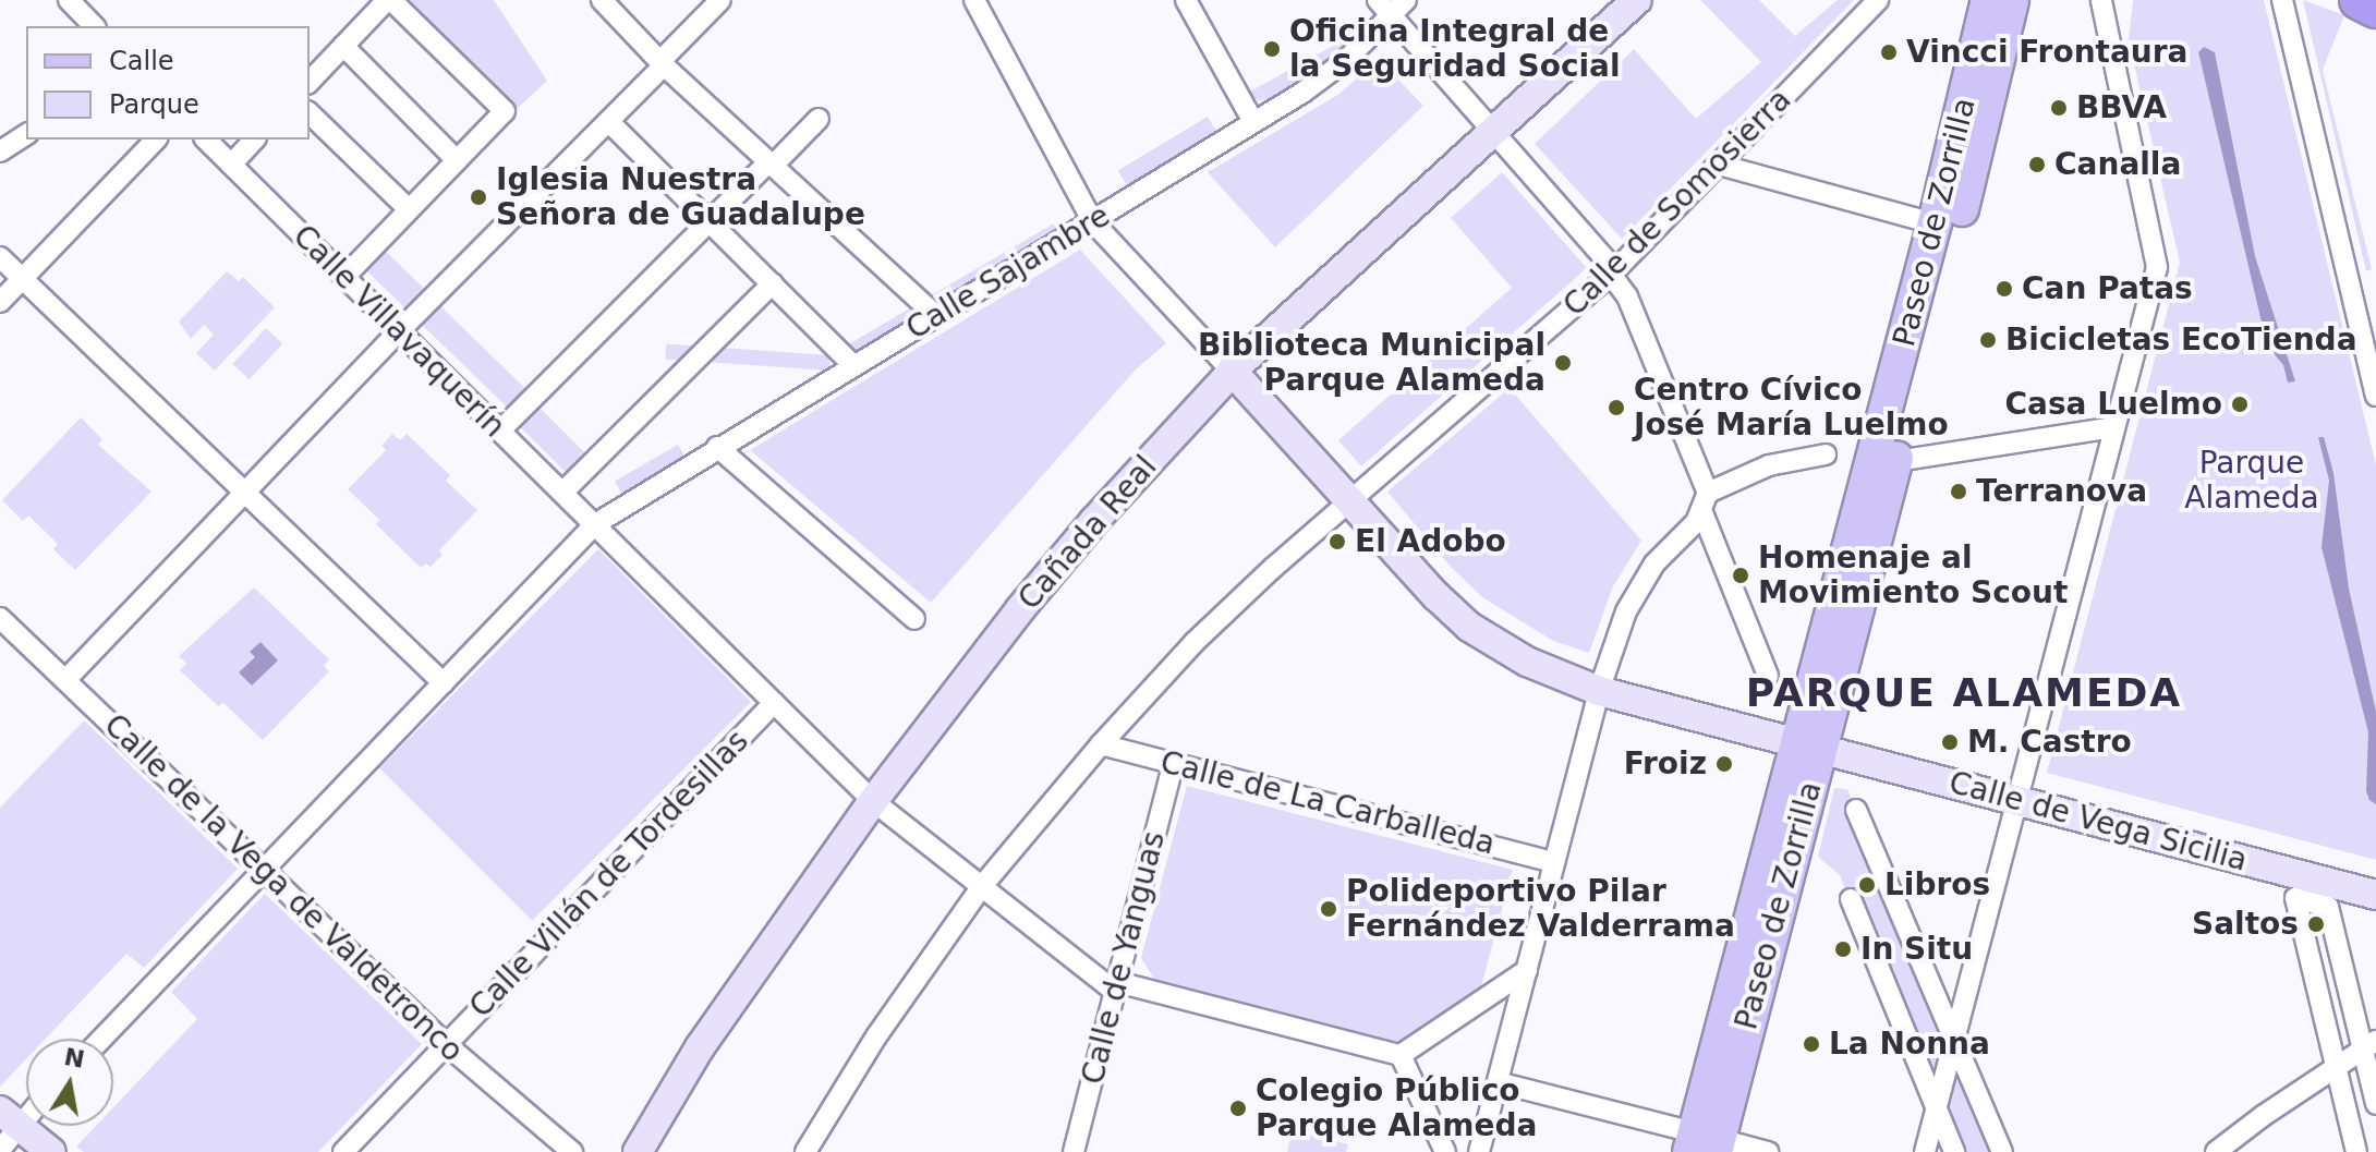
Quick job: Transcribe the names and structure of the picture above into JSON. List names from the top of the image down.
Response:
{
  "streets": {
    "main road": ["Paseo de Zorrilla"],
    "street": [
      "Calle de Somosierra",
      "Calle Sajambre",
      "Calle Villavaquerín",
      "Cañada Real",
      "Calle de La Carballeda",
      "Calle de Vega Sicilia",
      "Calle Villán de Tordesillas",
      "Calle de la Vega de Valdetronco",
      "Calle de Yanguas"
    ]
  },
  "crossings": [
    ["Calle de Somosierra", "Calle Villavaquerín"],
    ["Calle de Somosierra", "Calle de La Carballeda"],
    ["Calle de Somosierra", "Calle de Vega Sicilia"],
    ["Paseo de Zorrilla", "Calle de Vega Sicilia"],
    ["Calle Sajambre", "Calle Villavaquerín"],
    ["Calle Sajambre", "Calle de la Vega de Valdetronco"],
    ["Calle Villavaquerín", "Cañada Real"],
    ["Calle Villavaquerín", "Calle Villán de Tordesillas"],
    ["Calle Villavaquerín", "Calle de Yanguas"],
    ["Cañada Real", "Calle de Vega Sicilia"],
    ["Calle de La Carballeda", "Calle de Yanguas"],
    ["Calle Villán de Tordesillas", "Calle de la Vega de Valdetronco"]
  ],
  "districts": ["PARQUE ALAMEDA"],
  "parks": ["Parque Alameda"],
  "places": [
    "Oficina Integral de la Seguridad Social",
    "Vincci Frontaura",
    "BBVA",
    "Canalla",
    "Iglesia Nuestra Señora de Guadalupe",
    "Can Patas",
    "Bicicletas EcoTienda",
    "Biblioteca Municipal Parque Alameda",
    "Casa Luelmo",
    "Centro Cívico José María Luelmo",
    "Terranova",
    "El Adobo",
    "Homenaje al Movimiento Scout",
    "M. Castro",
    "Froiz",
    "Libros",
    "Polideportivo Pilar Fernández Valderrama",
    "Saltos",
    "In Situ",
    "La Nonna",
    "Colegio Público Parque Alameda"
  ],
  "legend": ["Calle", "Parque"],
  "north": "top"
}
